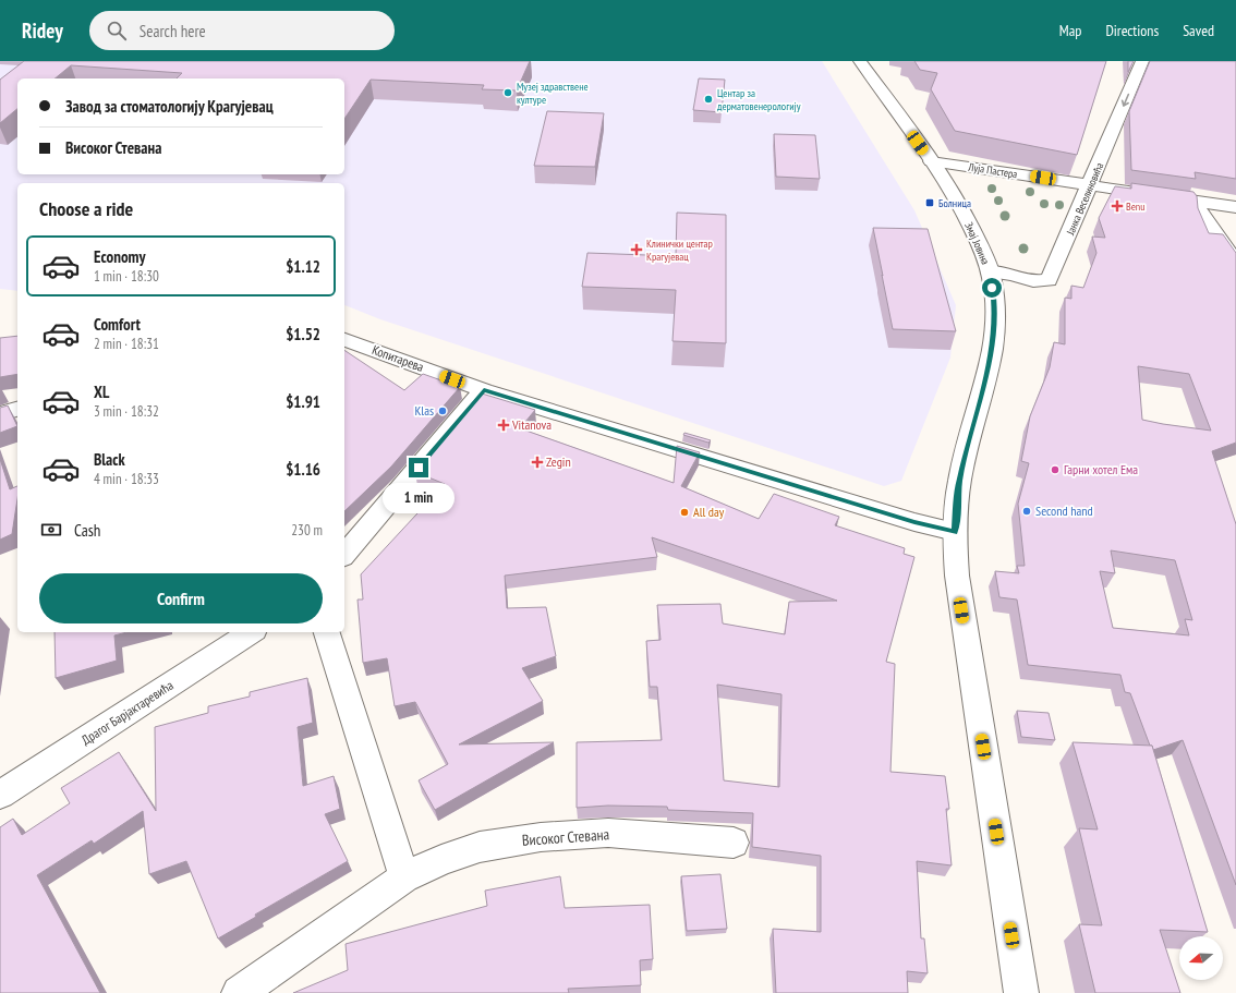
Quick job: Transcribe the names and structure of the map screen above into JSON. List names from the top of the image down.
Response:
{
  "streets": {
    "street": [
      "Луја Пастера",
      "Јанка Веселиновића",
      "Змај Јовина",
      "Копитарева",
      "Драгог Барјактаревића",
      "Високог Стевана"
    ]
  },
  "crossings": [
    ["Луја Пастера", "Јанка Веселиновића"],
    ["Луја Пастера", "Змај Јовина"],
    ["Јанка Веселиновића", "Змај Јовина"],
    ["Змај Јовина", "Копитарева"]
  ],
  "one_way": ["Јанка Веселиновића"],
  "places": {
    "other": [
      "Музеј здравствене културе",
      "Центар за дерматовенерологију",
      "Klas",
      "Гарни хотел Ема",
      "Second hand",
      "All day"
    ],
    "transit": ["Болница"],
    "health": [
      "Benu",
      "Клинички центар Крагујевац",
      "Vitanova",
      "Zegin"
    ]
  },
  "north": "left",
  "page": {
    "header": "Ridey",
    "search": "Search here",
    "nav": ["Map", "Directions", "Saved"],
    "banner": ["Завод за стоматологију Крагујевац", "Високог Стевана"],
    "heading": "Choose a ride",
    "list": [
      {
        "name": "Economy",
        "note": "1 min · 18:30",
        "value": "$1.12"
      },
      {
        "name": "Comfort",
        "note": "2 min · 18:31",
        "value": "$1.52"
      },
      {
        "name": "XL",
        "note": "3 min · 18:32",
        "value": "$1.91"
      },
      {
        "name": "Black",
        "note": "4 min · 18:33",
        "value": "$1.16"
      }
    ],
    "bubble": "1 min",
    "pay": ["Cash", "230 m"],
    "buttons": "Confirm"
  }
}
